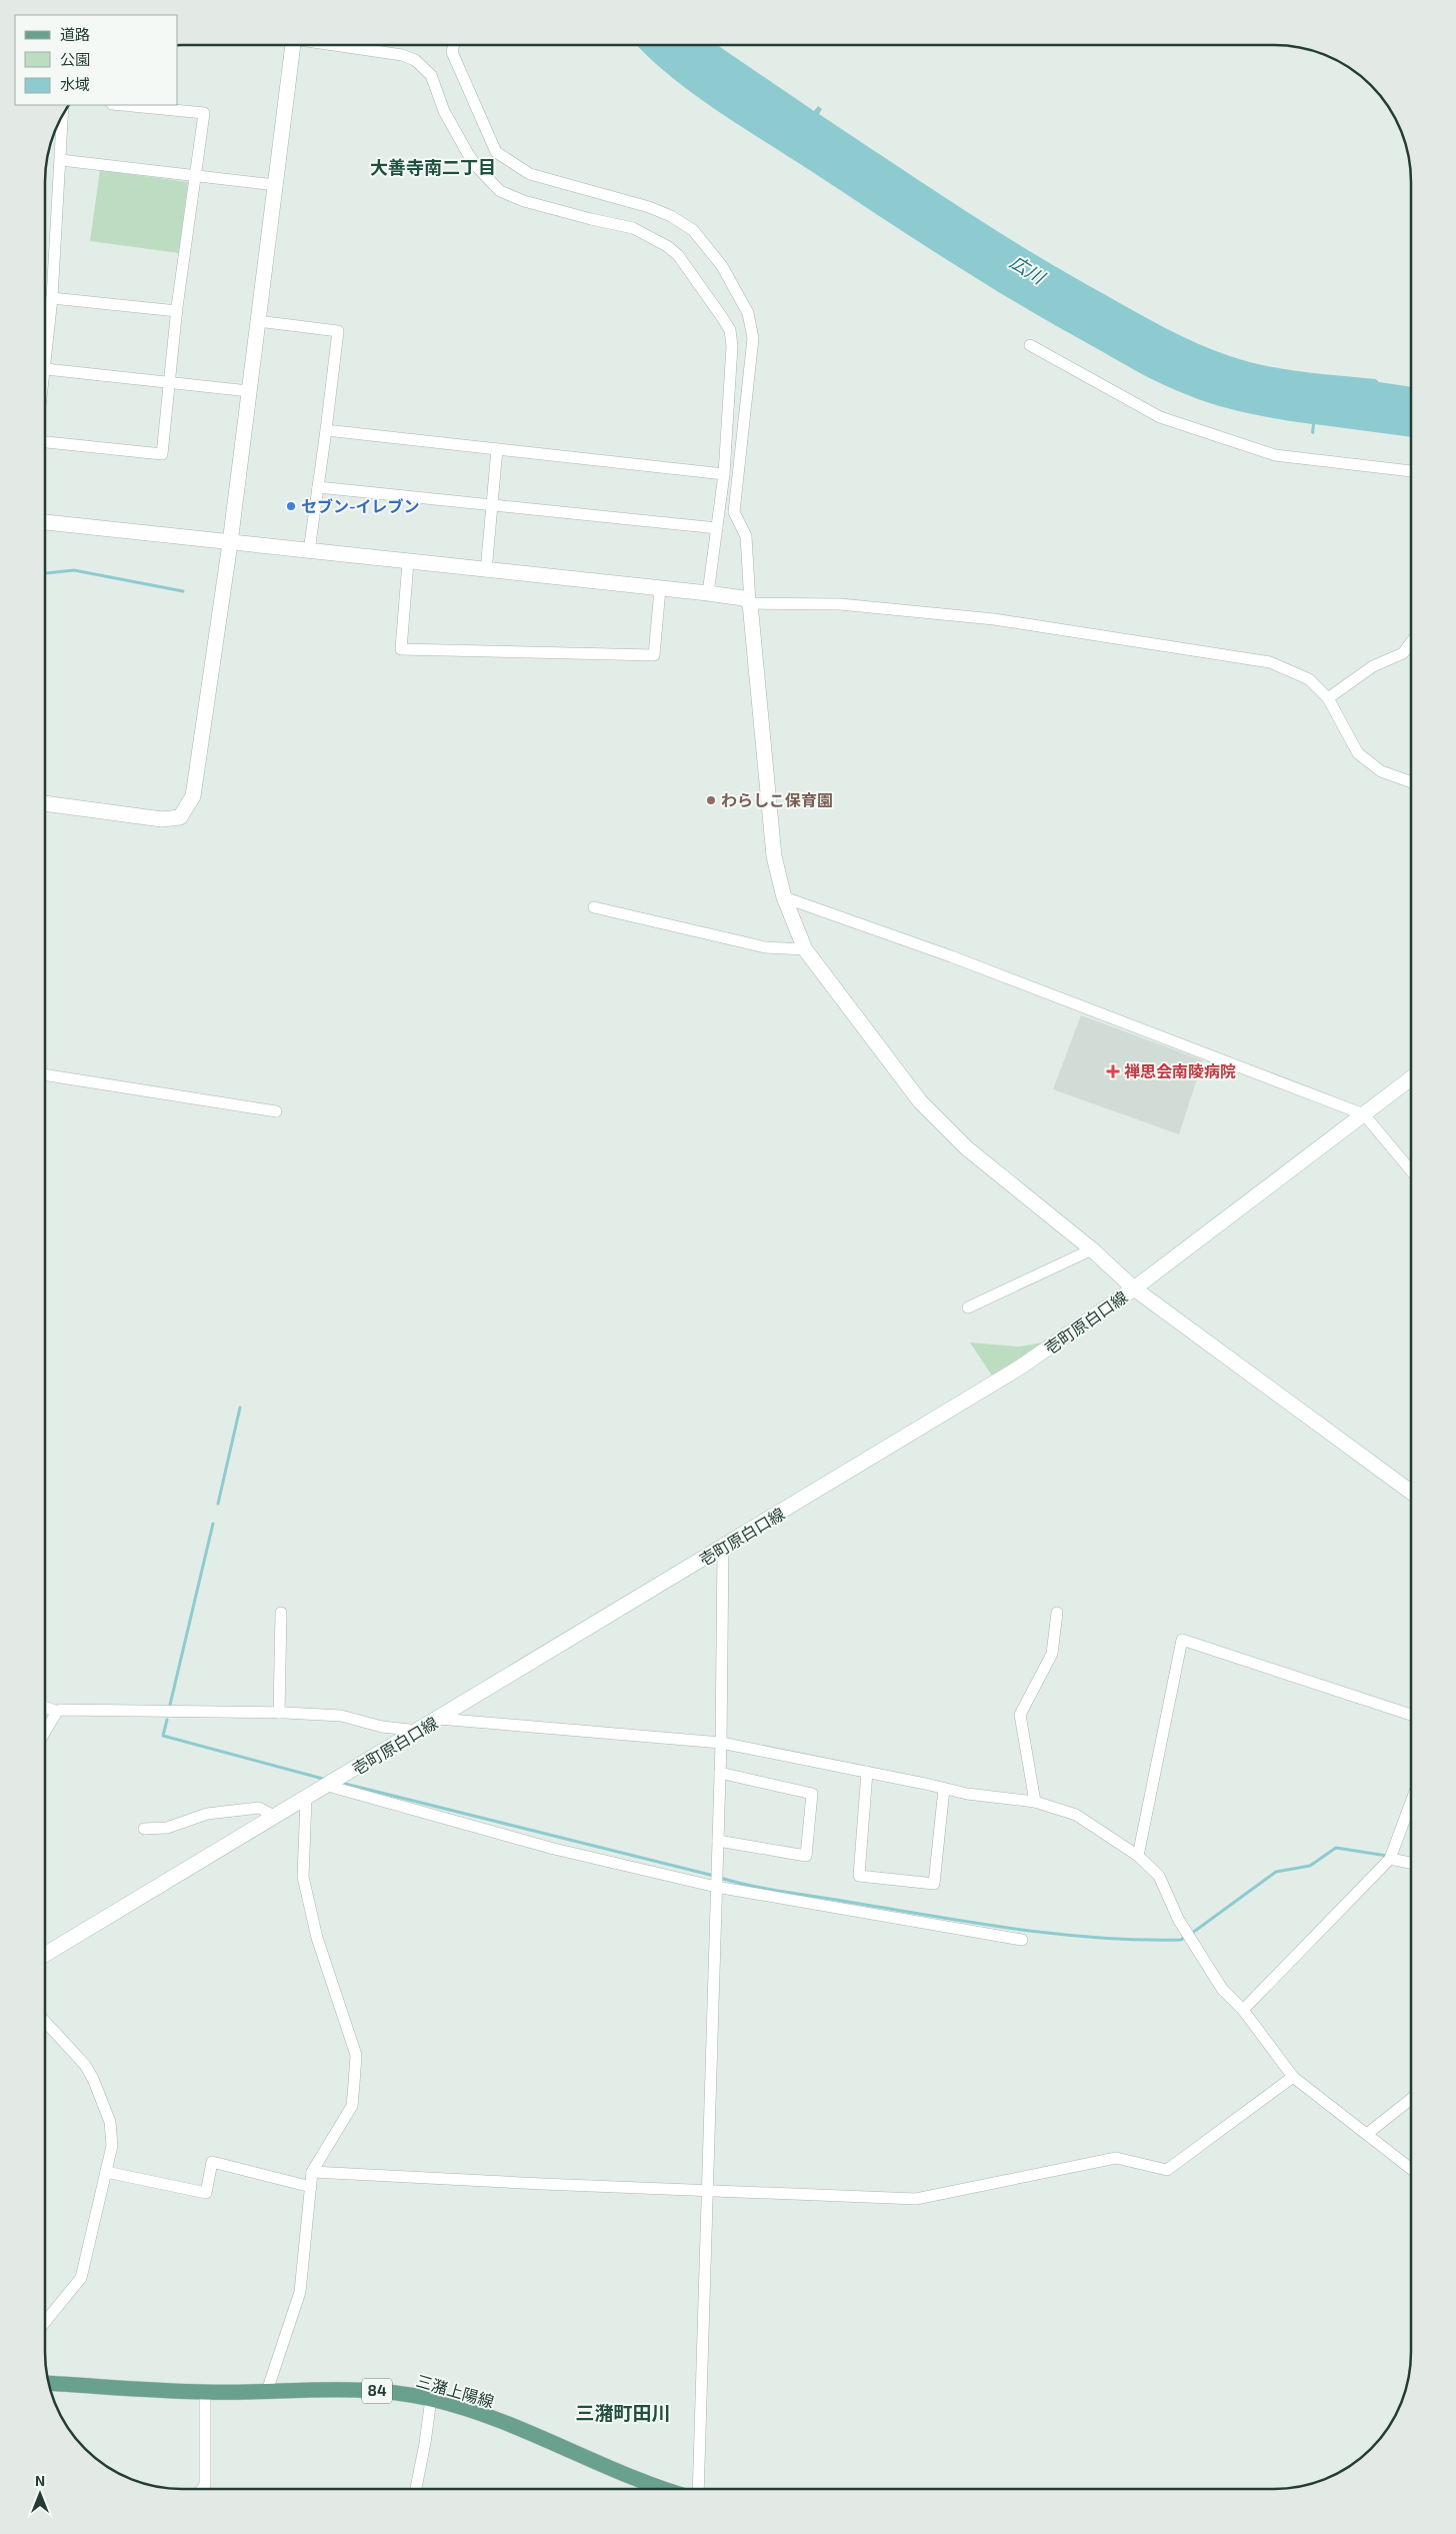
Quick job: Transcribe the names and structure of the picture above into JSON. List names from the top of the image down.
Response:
{
  "streets": {
    "main road": ["84", "三潴上陽線"],
    "street": ["壱町原白口線"]
  },
  "districts": ["大善寺南二丁目", "三潴町田川"],
  "water": ["広川"],
  "places": {
    "other": ["セブン-イレブン", "わらしこ保育園"],
    "health": ["禅思会南陵病院"]
  },
  "legend": ["道路", "公園", "水域"],
  "north": "top"
}
